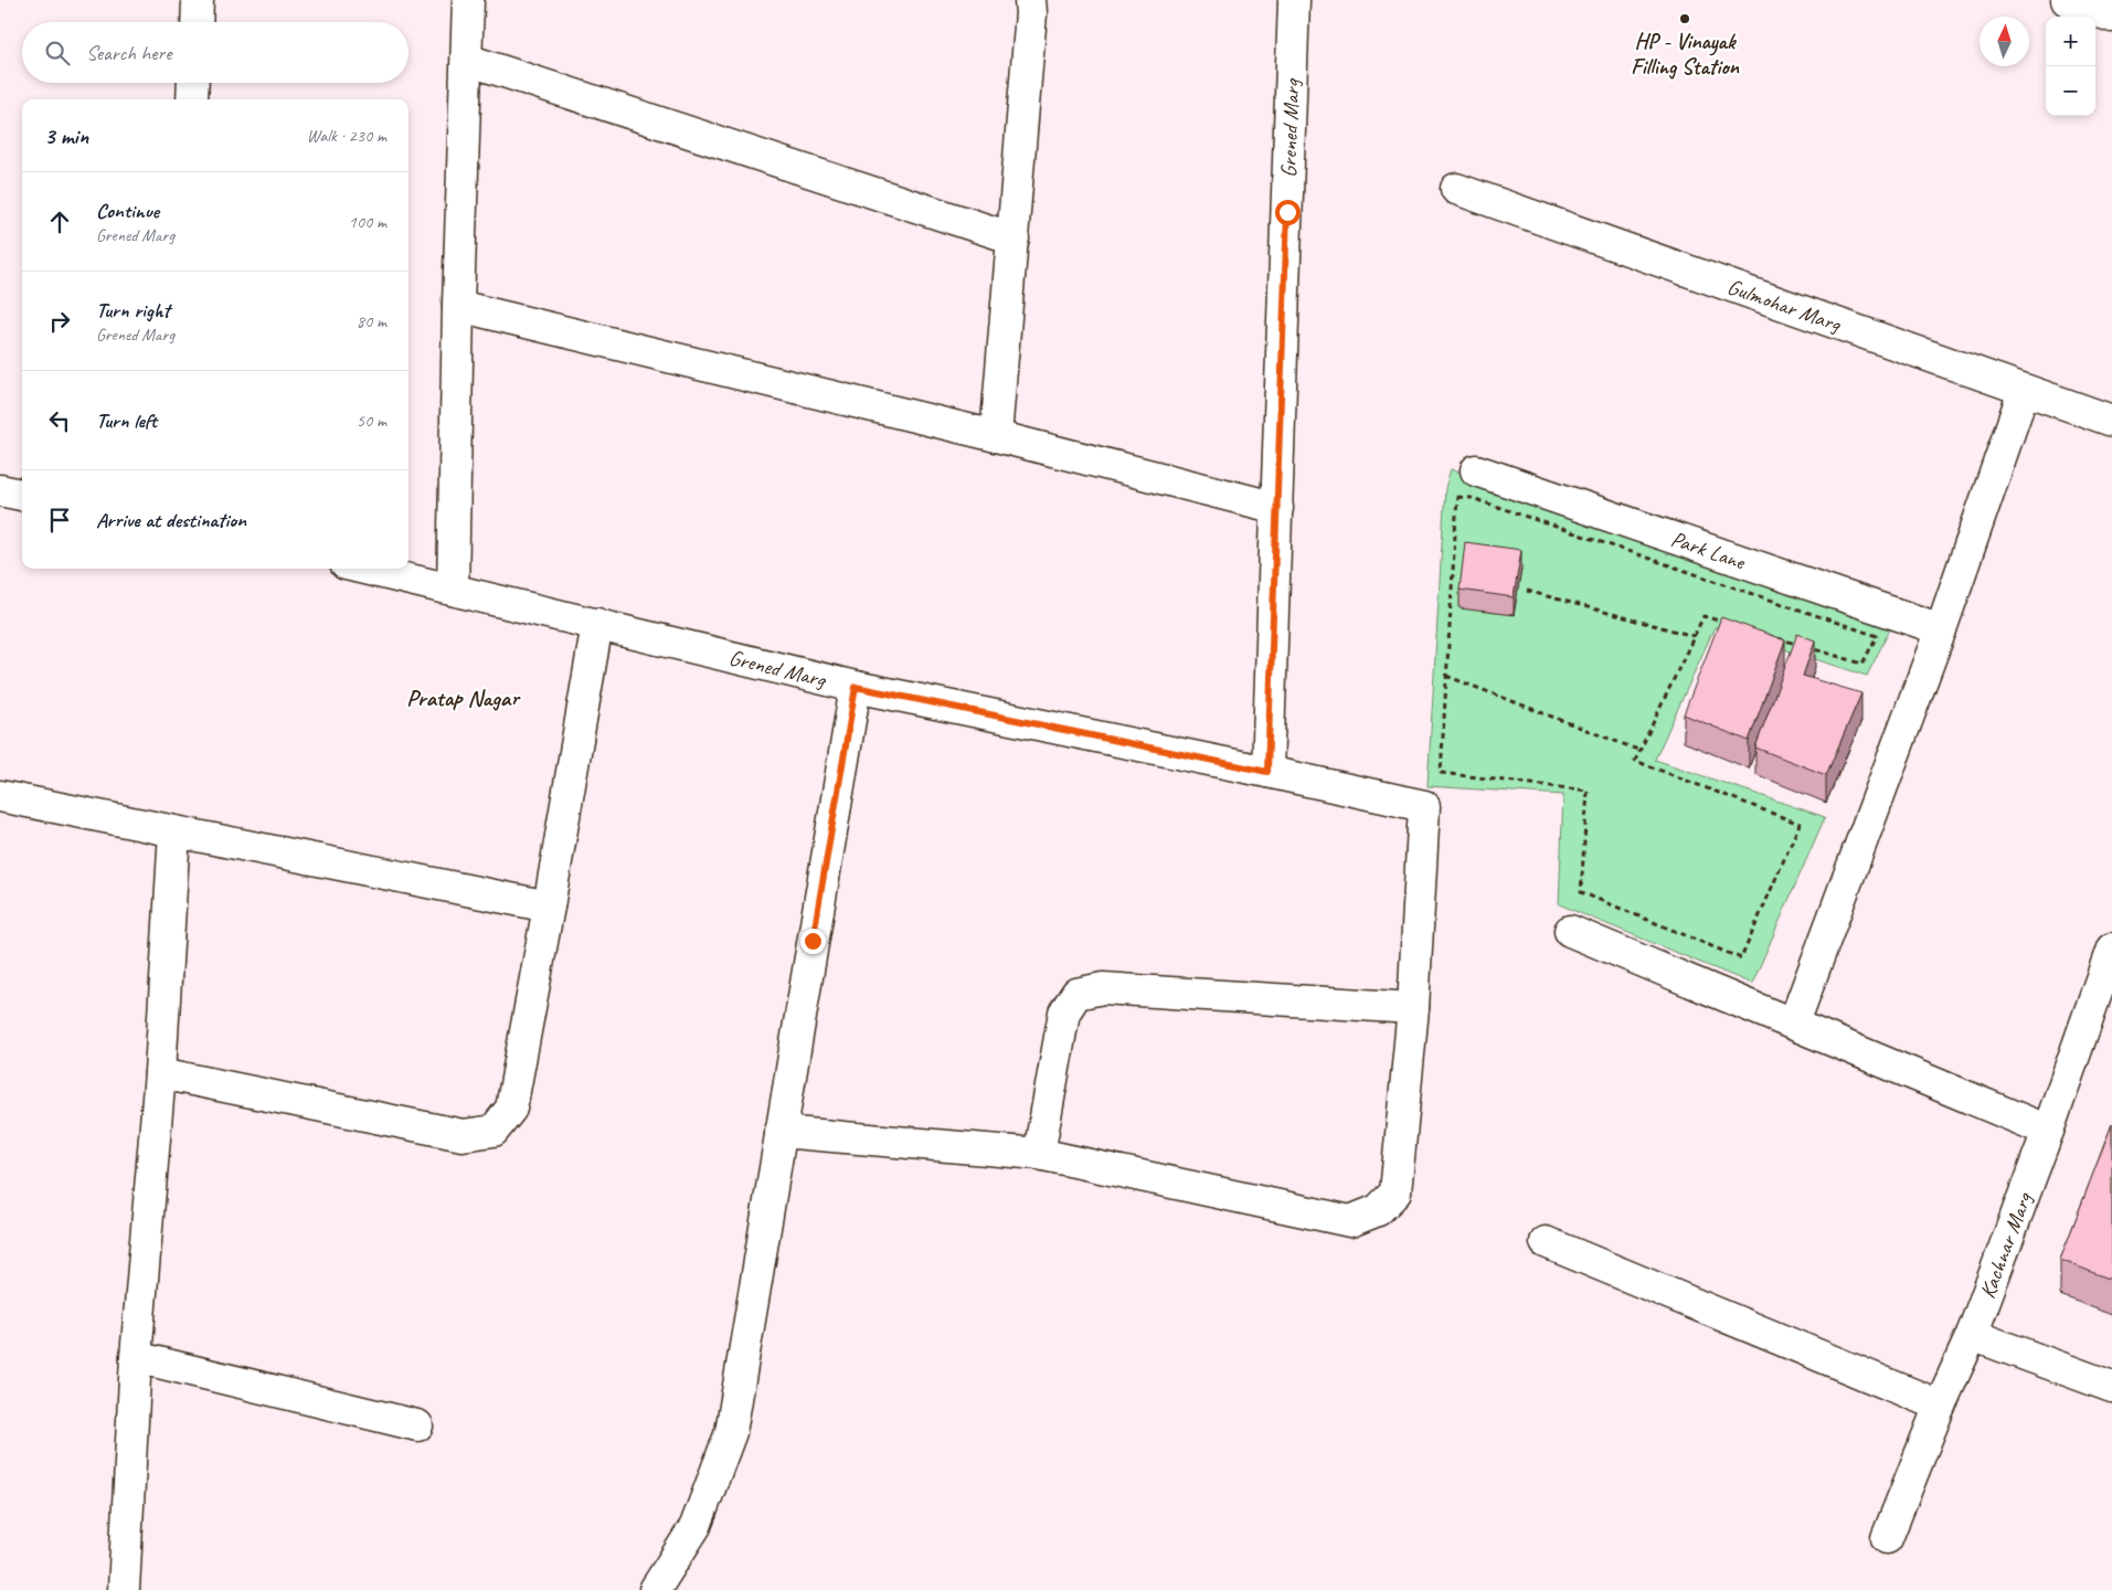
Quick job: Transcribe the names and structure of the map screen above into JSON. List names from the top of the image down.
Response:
{
  "streets": {
    "street": [
      "Grened Marg",
      "Gulmohar Marg",
      "Park Lane",
      "Kachnar Marg"
    ]
  },
  "districts": ["Pratap Nagar"],
  "places": ["HP - Vinayak Filling Station"],
  "north": "top",
  "page": {
    "map_buttons": ["+", "−"],
    "search": "Search here",
    "heading": ["3 min", "Walk · 230 m"],
    "list": [
      ["Continue", "Grened Marg", "100 m"],
      ["Turn right", "Grened Marg", "80 m"],
      ["Turn left", "50 m"],
      "Arrive at destination"
    ]
  }
}
